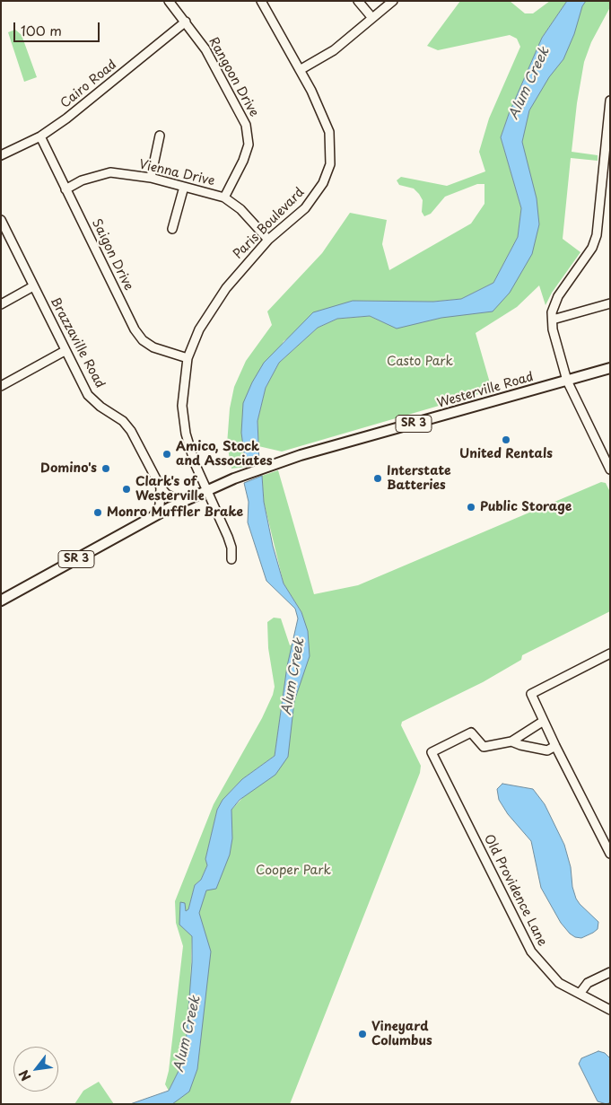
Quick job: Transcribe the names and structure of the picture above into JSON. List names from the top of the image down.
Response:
{
  "streets": {
    "main road": ["Westerville Road", "SR 3"],
    "street": [
      "Rangoon Drive",
      "Cairo Road",
      "Vienna Drive",
      "Paris Boulevard",
      "Saigon Drive",
      "Brazzaville Road",
      "Old Providence Lane"
    ]
  },
  "crossings": [
    ["Rangoon Drive", "Cairo Road"],
    ["Rangoon Drive", "Vienna Drive"],
    ["Cairo Road", "Saigon Drive"],
    ["Vienna Drive", "Paris Boulevard"],
    ["Vienna Drive", "Saigon Drive"],
    ["Paris Boulevard", "Saigon Drive"],
    ["Paris Boulevard", "Westerville Road"],
    ["Brazzaville Road", "Westerville Road"]
  ],
  "water": ["Alum Creek"],
  "parks": ["Casto Park", "Cooper Park"],
  "places": [
    "United Rentals",
    "Amico, Stock and Associates",
    "Domino's",
    "Interstate Batteries",
    "Clark's of Westerville",
    "Public Storage",
    "Monro Muffler Brake",
    "Vineyard Columbus"
  ],
  "scale_bar": "100 m",
  "north": "bottom left"
}
